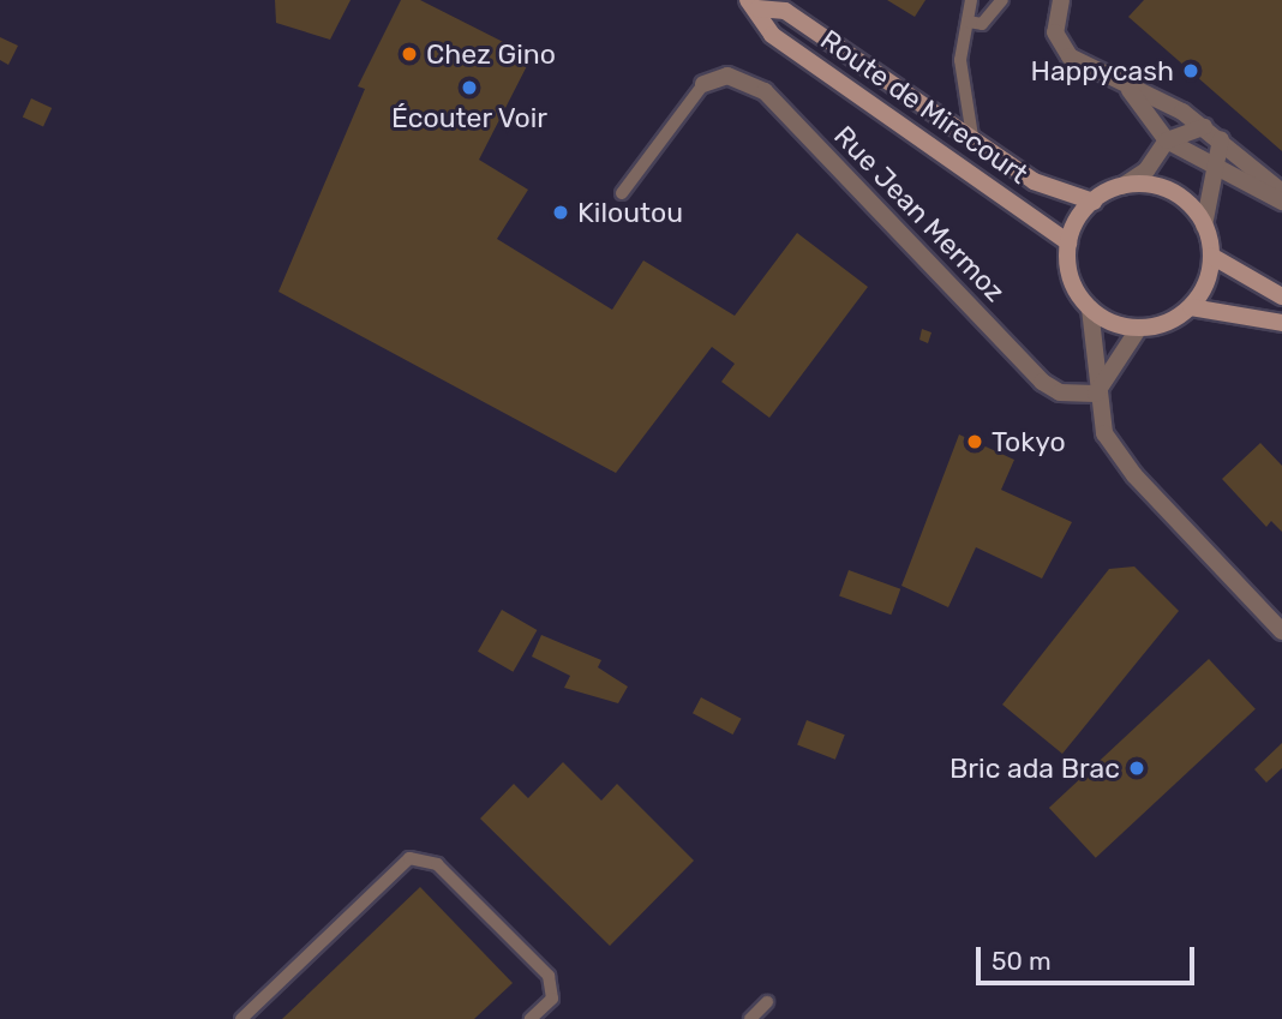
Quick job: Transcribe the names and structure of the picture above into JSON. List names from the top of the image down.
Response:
{
  "streets": {
    "main road": ["Route de Mirecourt"],
    "street": ["Rue Jean Mermoz"]
  },
  "places": [
    "Chez Gino",
    "Happycash",
    "Écouter Voir",
    "Kiloutou",
    "Tokyo",
    "Bric ada Brac"
  ],
  "scale_bar": "50 m"
}
